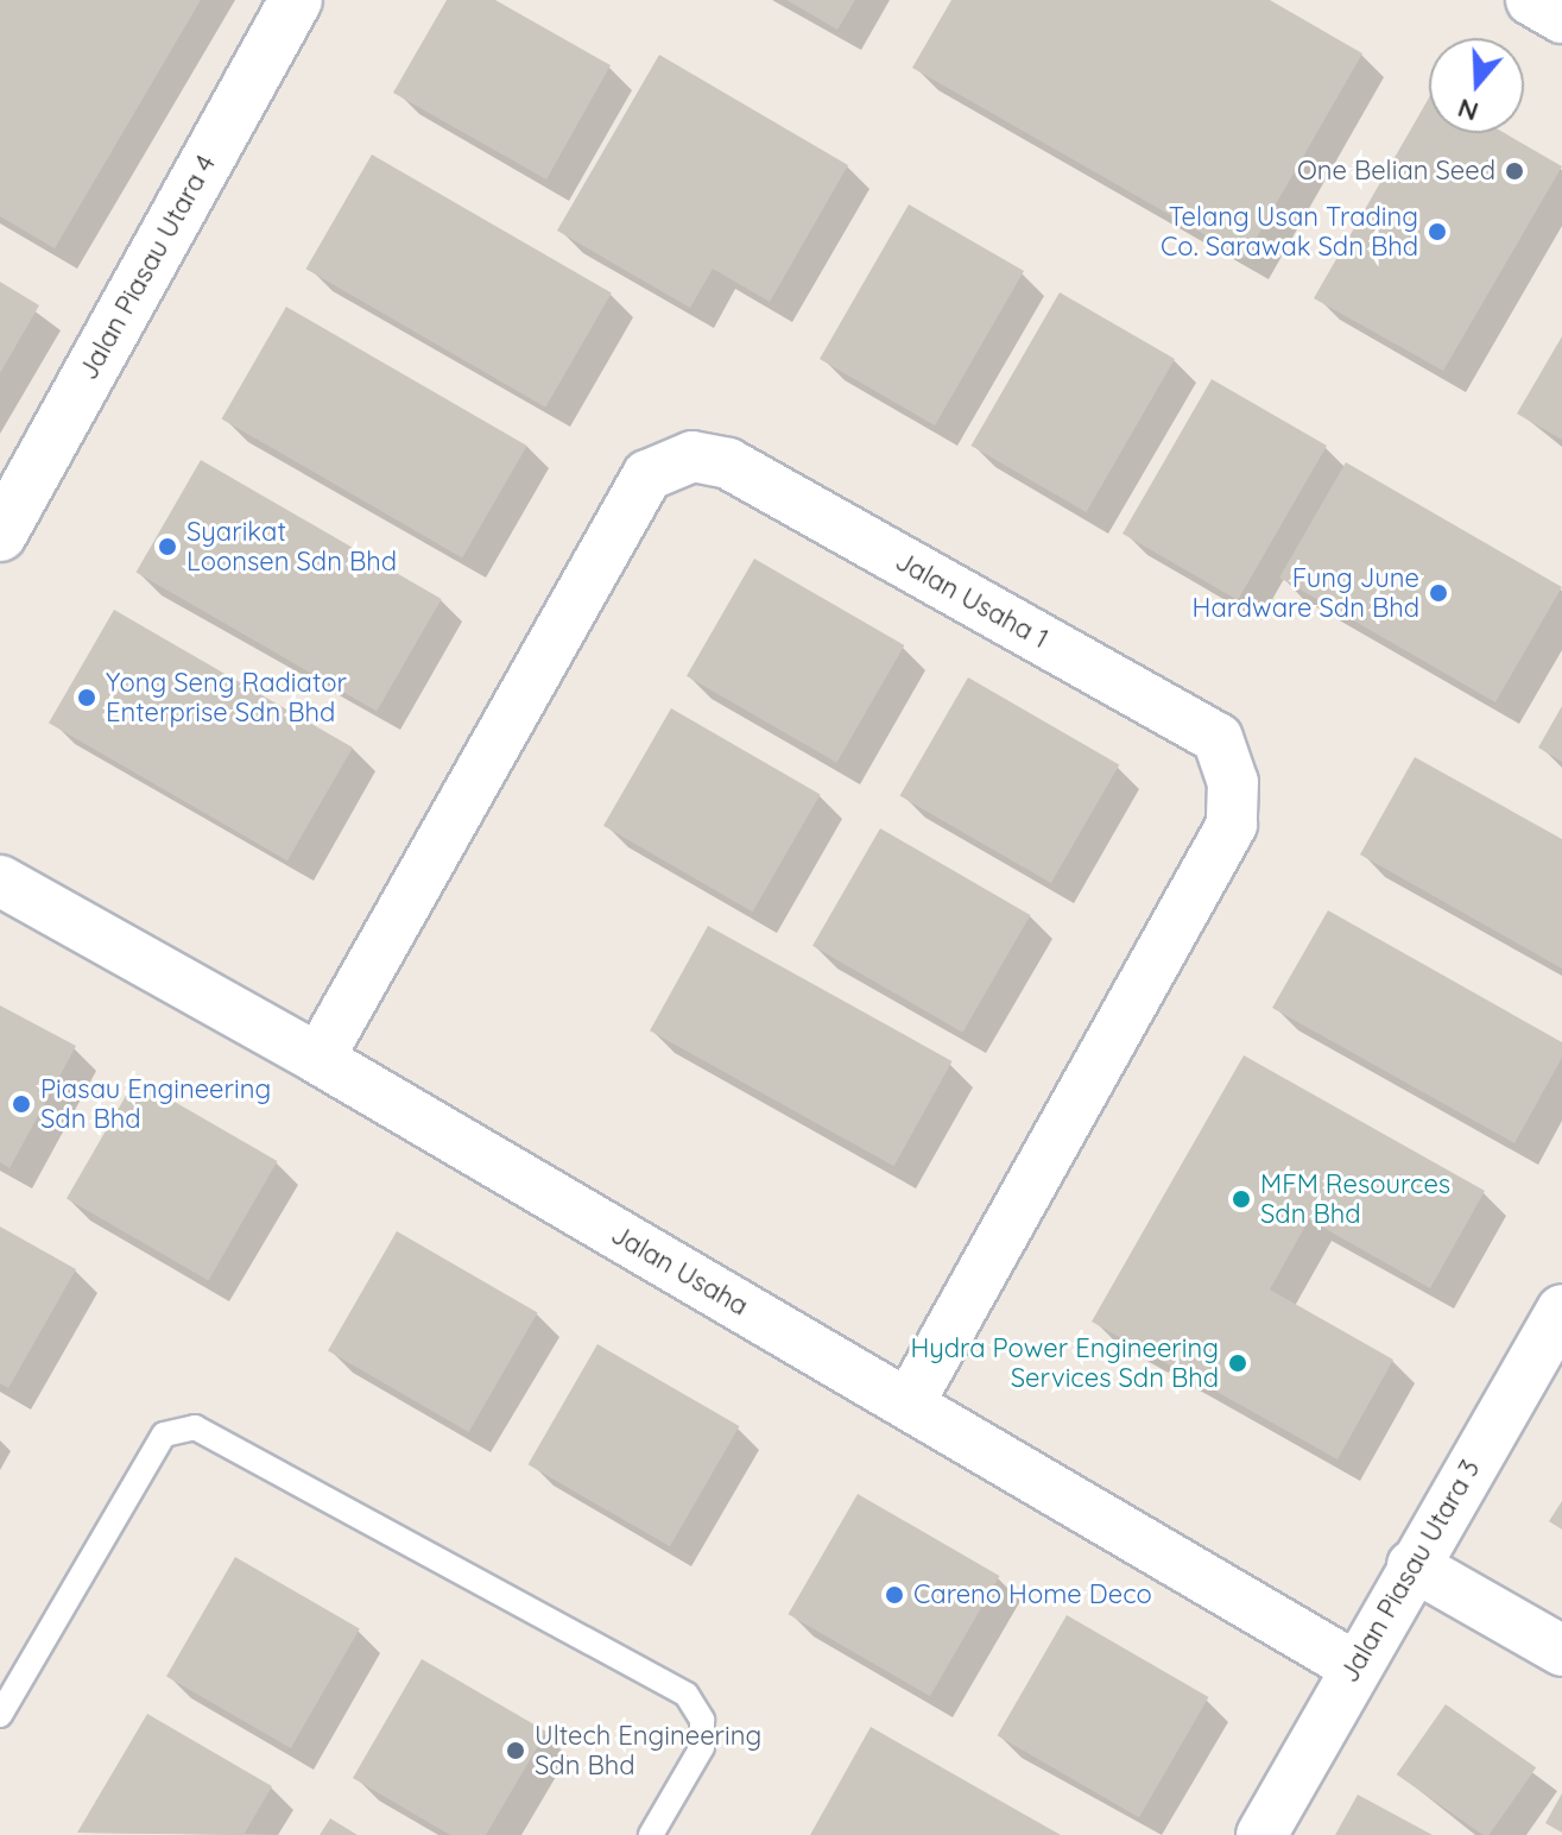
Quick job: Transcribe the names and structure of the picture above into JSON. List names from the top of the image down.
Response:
{
  "streets": {
    "street": [
      "Jalan Piasau Utara 4",
      "Jalan Usaha 1",
      "Jalan Usaha",
      "Jalan Piasau Utara 3"
    ]
  },
  "crossings": [
    ["Jalan Usaha 1", "Jalan Usaha"],
    ["Jalan Usaha", "Jalan Piasau Utara 3"]
  ],
  "places": [
    "One Belian Seed",
    "Telang Usan Trading Co. Sarawak Sdn Bhd",
    "Syarikat Loonsen Sdn Bhd",
    "Fung June Hardware Sdn Bhd",
    "Yong Seng Radiator Enterprise Sdn Bhd",
    "Piasau Engineering Sdn Bhd",
    "MFM Resources Sdn Bhd",
    "Hydra Power Engineering Services Sdn Bhd",
    "Careno Home Deco",
    "Ultech Engineering Sdn Bhd"
  ],
  "north": "bottom"
}
